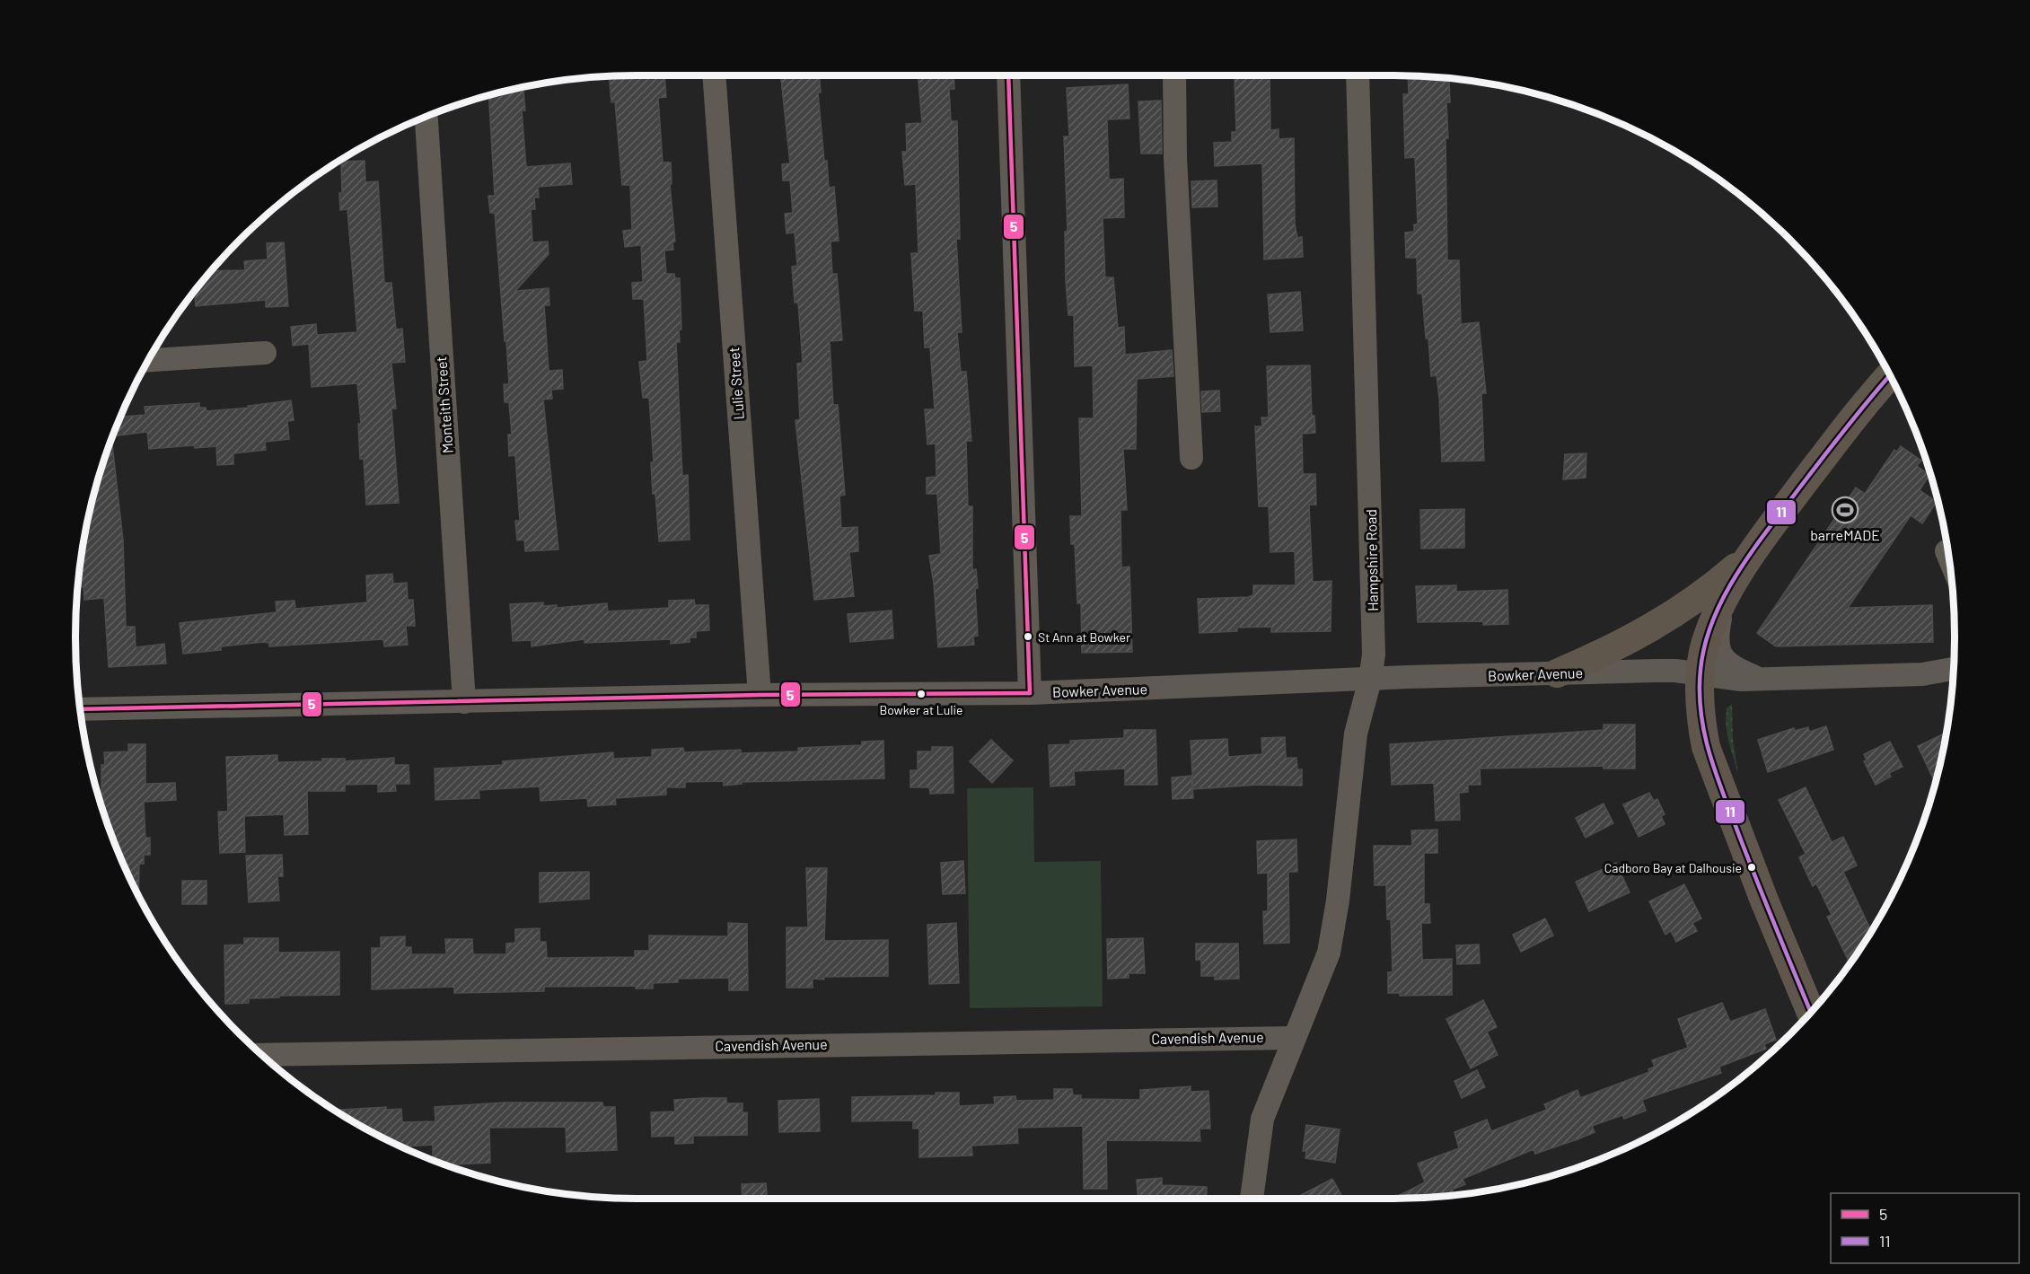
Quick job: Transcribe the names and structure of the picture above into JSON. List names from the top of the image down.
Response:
{
  "streets": {
    "street": [
      "Lulie Street",
      "Monteith Street",
      "Hampshire Road",
      "Bowker Avenue",
      "Cavendish Avenue"
    ]
  },
  "crossings": [
    ["Lulie Street", "Bowker Avenue"],
    ["Monteith Street", "Bowker Avenue"],
    ["Hampshire Road", "Bowker Avenue"],
    ["Hampshire Road", "Cavendish Avenue"]
  ],
  "places": {
    "sports": ["barreMADE"],
    "other": ["St Ann at Bowker", "Bowker at Lulie", "Cadboro Bay at Dalhousie"]
  },
  "lines": ["transit line 5", "transit line 11"],
  "legend": ["5", "11"]
}
